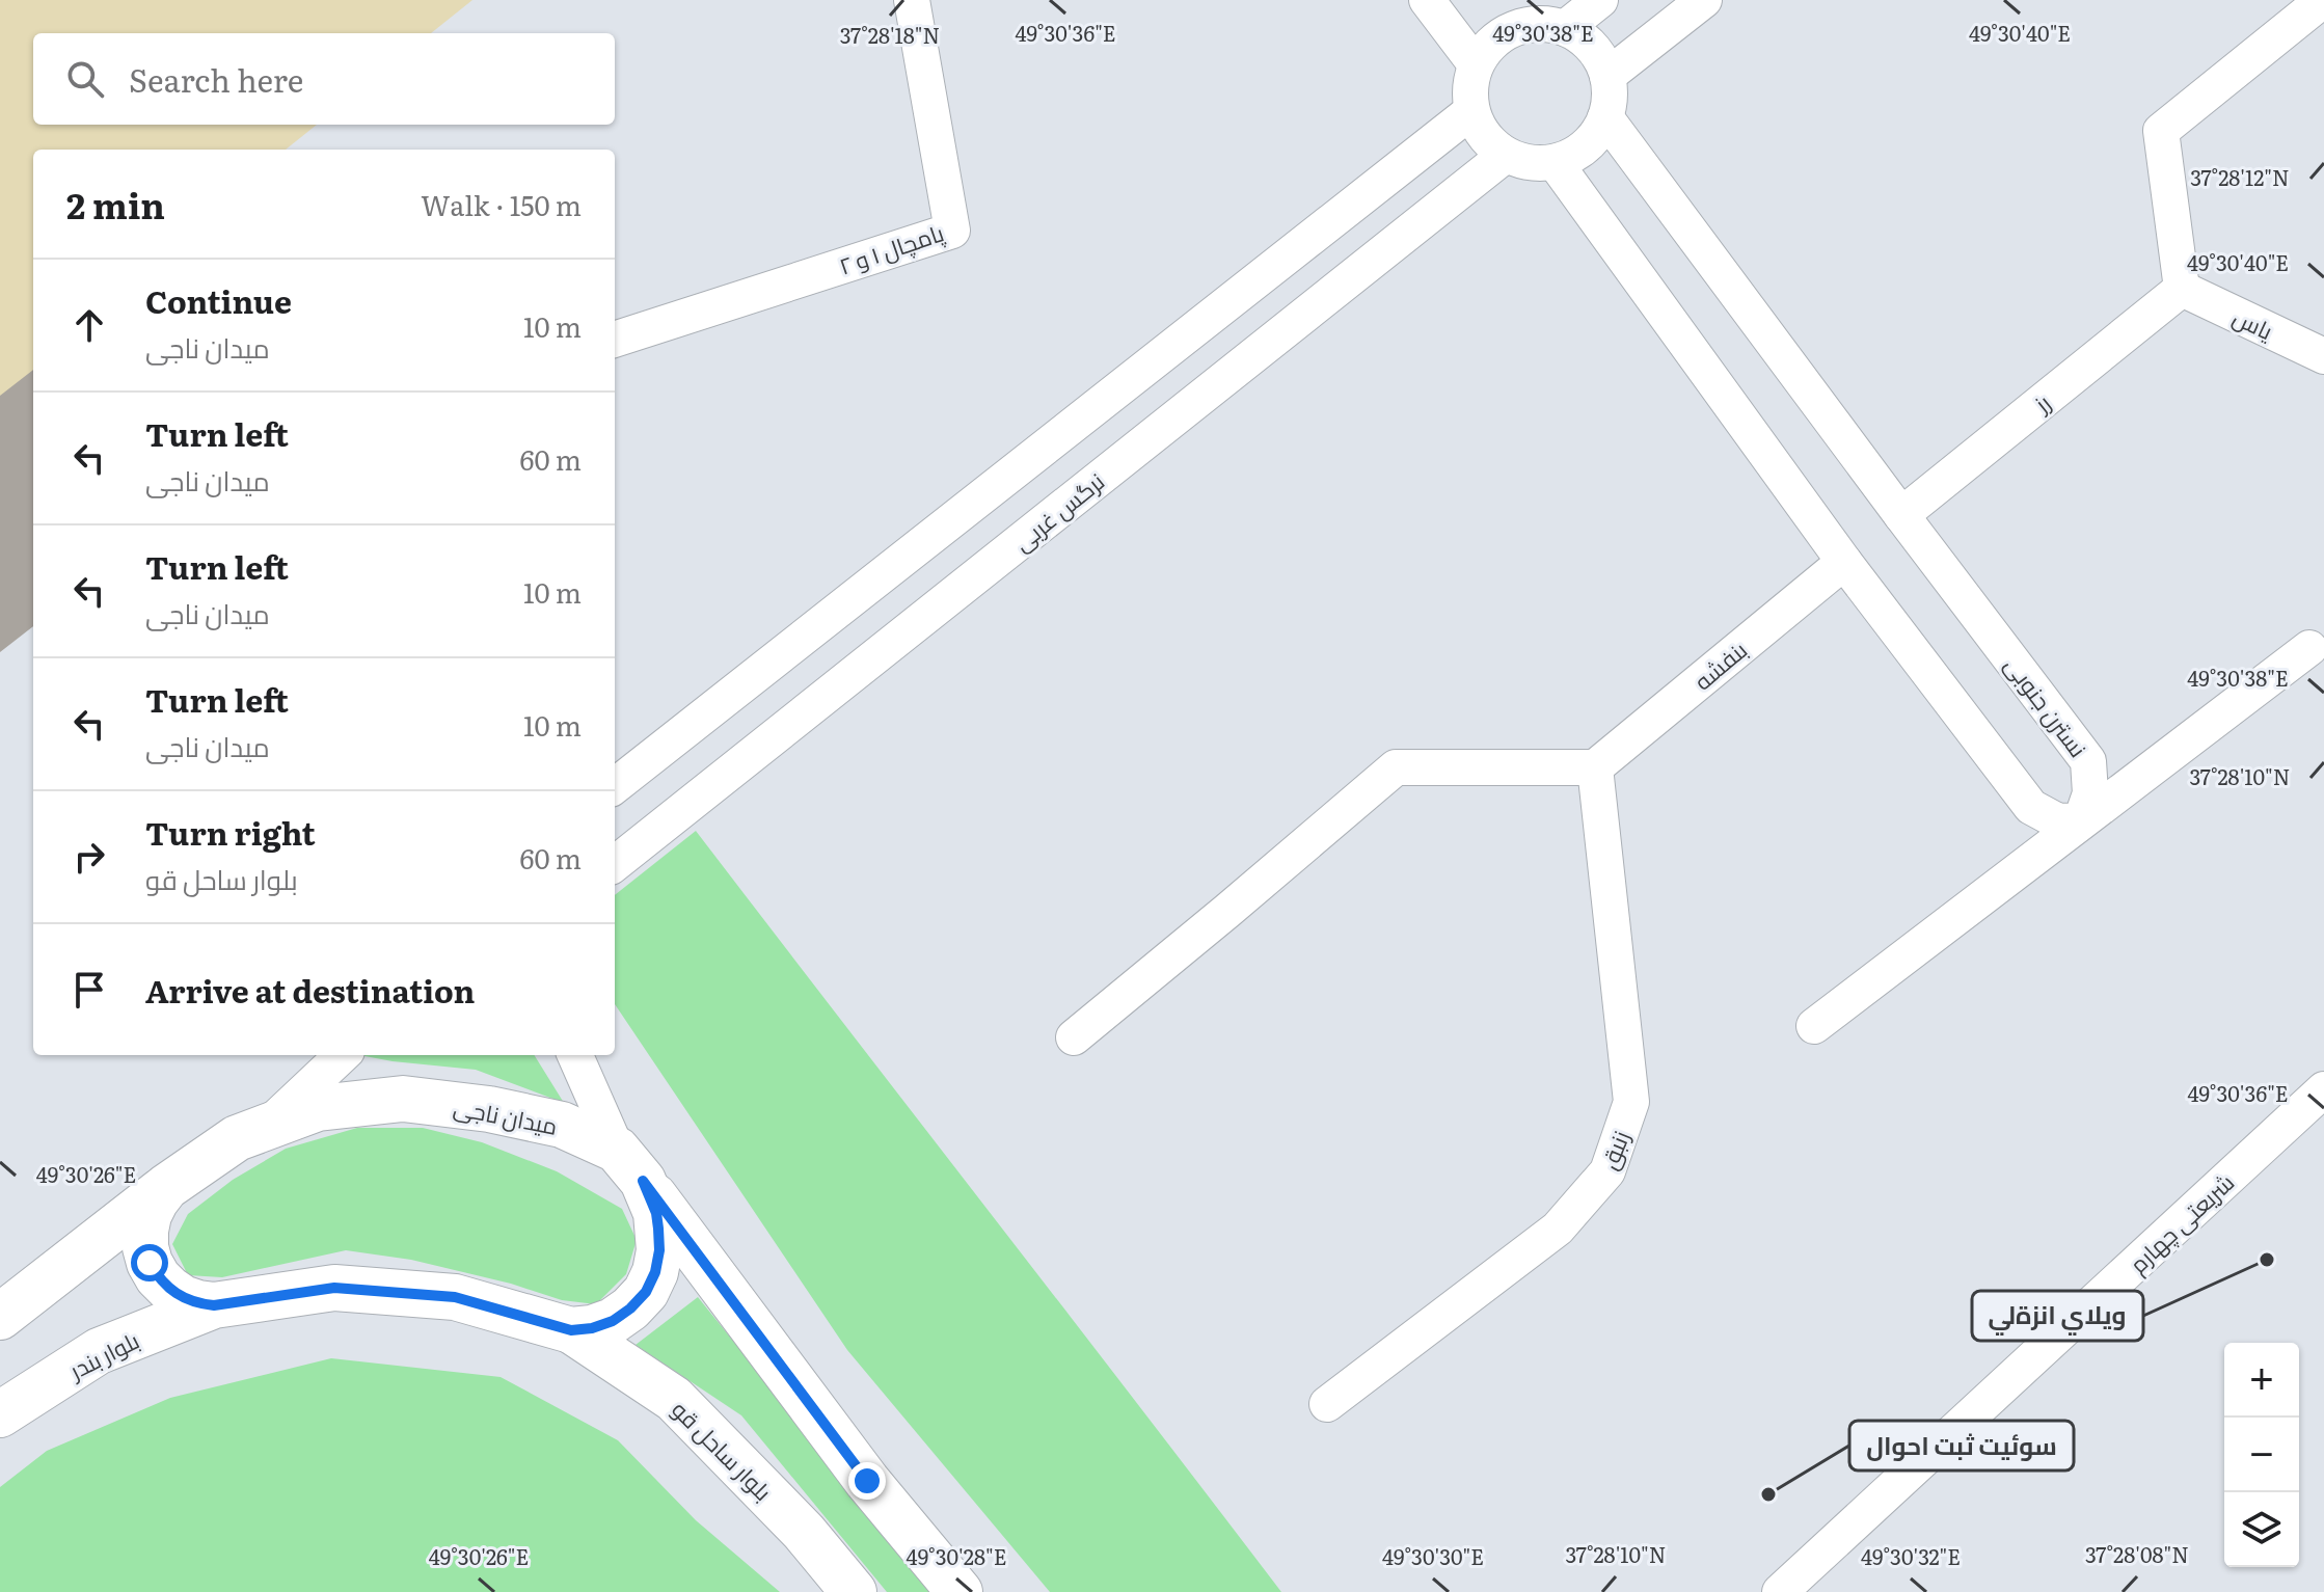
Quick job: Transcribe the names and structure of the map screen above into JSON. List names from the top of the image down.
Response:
{
  "streets": {
    "main road": ["میدان ناجی", "بلوار بندر", "بلوار ساحل قو"],
    "street": [
      "پامچال ۱ و ۲",
      "یاس",
      "رز",
      "نرگس غربی",
      "بنفشه",
      "نسترن جنوبی",
      "زنبق",
      "شریعتی چهارم"
    ]
  },
  "crossings": [
    ["یاس", "رز"],
    ["رز", "نسترن جنوبی"],
    ["نرگس غربی", "نسترن جنوبی"],
    ["بنفشه", "زنبق"],
    ["میدان ناجی", "بلوار بندر"],
    ["میدان ناجی", "بلوار ساحل قو"]
  ],
  "places": ["ويلاي انزةلي", "سوئیت ثبت احوال"],
  "page": {
    "search": "Search here",
    "heading": ["2 min", "Walk · 150 m"],
    "list": [
      ["Continue", "میدان ناجی", "10 m"],
      ["Turn left", "میدان ناجی", "60 m"],
      ["Turn left", "میدان ناجی", "10 m"],
      ["Turn left", "میدان ناجی", "10 m"],
      ["Turn right", "بلوار ساحل قو", "60 m"],
      "Arrive at destination"
    ],
    "map_buttons": ["+", "−"]
  },
  "coordinates": [
    "49°30'40\"E",
    "49°30'36\"E",
    "49°30'38\"E",
    "37°28'18\"N",
    "37°28'12\"N",
    "37°28'10\"N",
    "49°30'26\"E",
    "37°28'08\"N",
    "49°30'28\"E",
    "49°30'30\"E",
    "49°30'32\"E"
  ]
}
